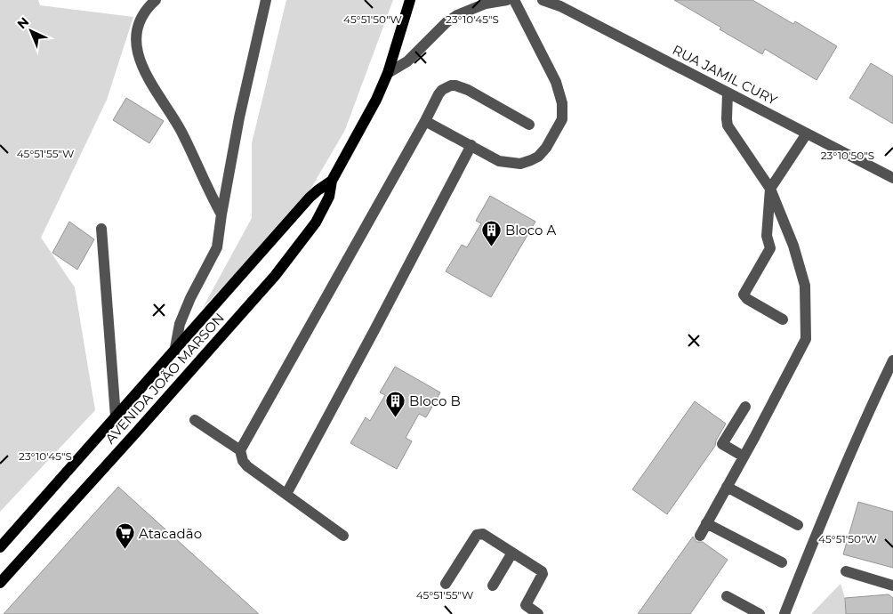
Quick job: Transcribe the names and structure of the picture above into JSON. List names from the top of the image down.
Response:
{
  "streets": {
    "main road": ["AVENIDA JOÃO MARSON"],
    "street": ["RUA JAMIL CURY"]
  },
  "places": {
    "building": ["Bloco A", "Bloco B"],
    "supermarket": ["Atacadão"]
  },
  "north": "top left",
  "coordinates": [
    "23°10'45\"S",
    "45°51'50\"W",
    "45°51'55\"W",
    "23°10'50\"S"
  ]
}
